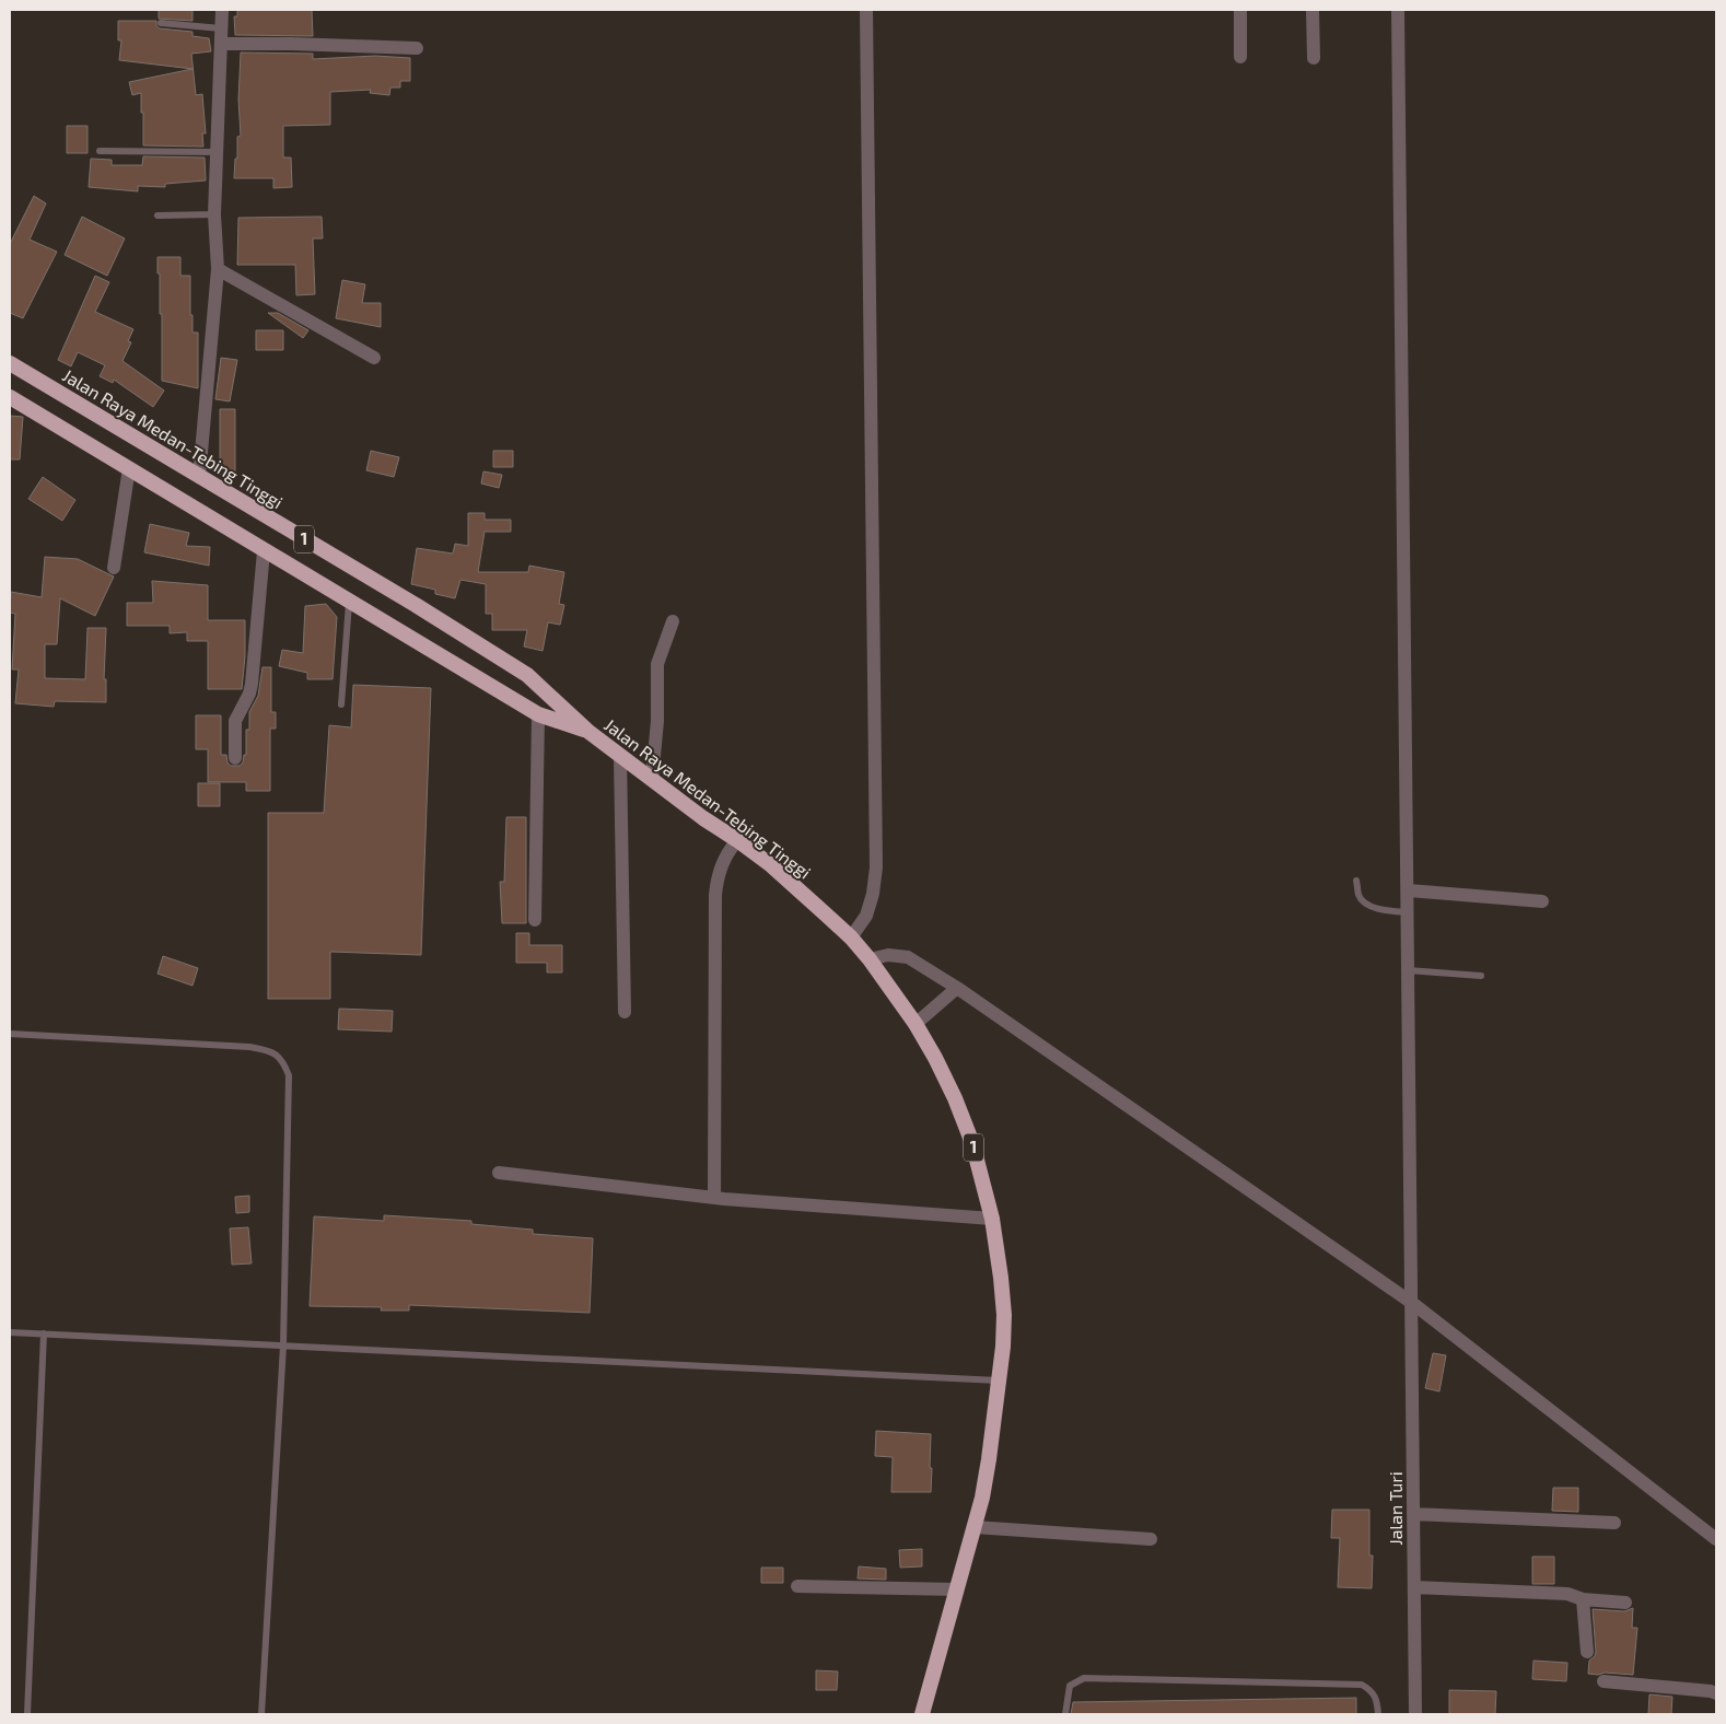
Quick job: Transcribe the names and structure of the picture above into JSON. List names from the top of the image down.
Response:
{
  "streets": {
    "highway": ["Jalan Raya Medan-Tebing Tinggi", "1"],
    "street": ["Jalan Turi"]
  }
}
